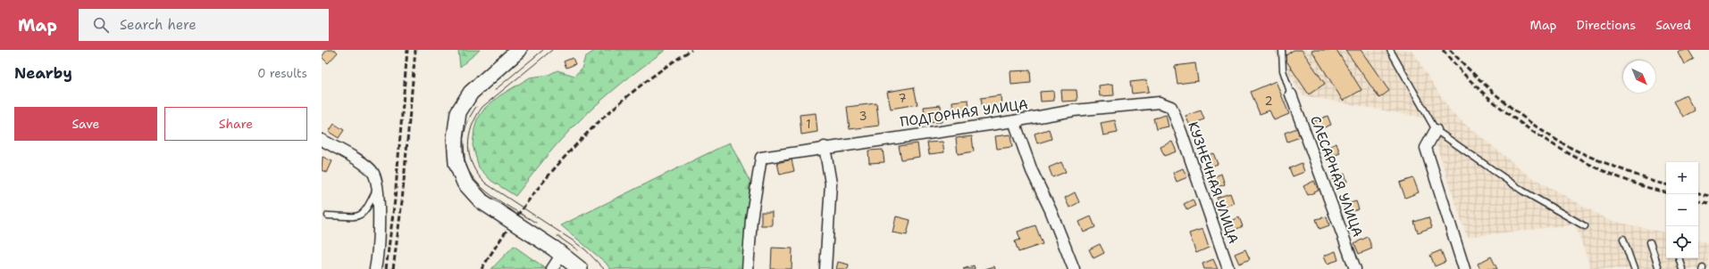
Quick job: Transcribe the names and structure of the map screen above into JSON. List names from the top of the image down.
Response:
{
  "streets": {
    "street": ["ПОДГОРНАЯ УЛИЦА", "СЛЕСАРНАЯ УЛИЦА", "КУЗНЕЧНАЯ УЛИЦА"]
  },
  "crossings": [
    ["ПОДГОРНАЯ УЛИЦА", "КУЗНЕЧНАЯ УЛИЦА"]
  ],
  "house_numbers": [
    "7",
    "2",
    "3",
    "1"
  ],
  "north": "bottom right",
  "page": {
    "header": "Map",
    "search": "Search here",
    "nav": ["Map", "Directions", "Saved"],
    "heading": ["Nearby", "0 results"],
    "buttons": ["Save", "Share"],
    "map_buttons": ["+", "−"]
  }
}
